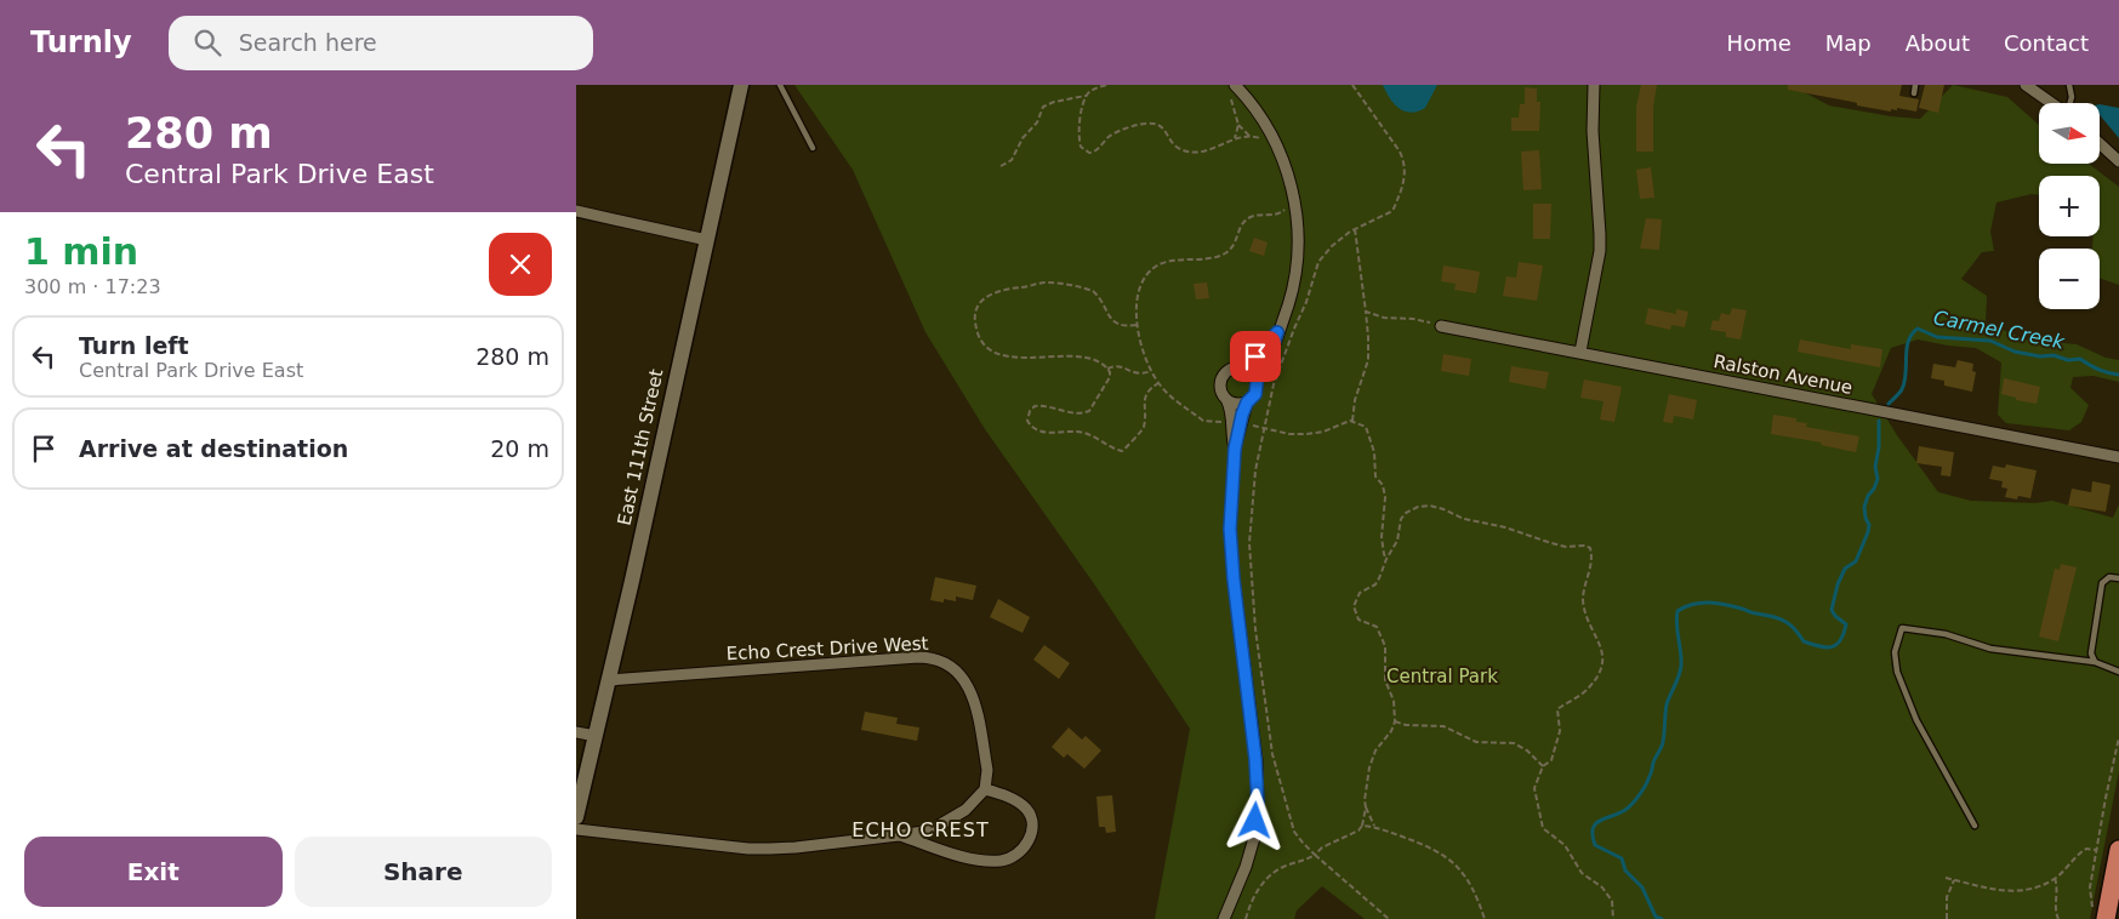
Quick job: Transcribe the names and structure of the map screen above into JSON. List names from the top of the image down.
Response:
{
  "streets": {
    "main road": ["East 111th Street"],
    "street": ["Ralston Avenue", "Echo Crest Drive West"]
  },
  "crossings": [
    ["East 111th Street", "Echo Crest Drive West"]
  ],
  "districts": ["ECHO CREST"],
  "water": ["Carmel Creek"],
  "parks": ["Central Park"],
  "north": "right",
  "page": {
    "header": "Turnly",
    "search": "Search here",
    "nav": [
      "Home",
      "Map",
      "About",
      "Contact"
    ],
    "turn": ["280 m", "Central Park Drive East"],
    "map_buttons": ["+", "−"],
    "heading": ["1 min", "300 m · 17:23"],
    "list": [
      {
        "name": "Turn left",
        "note": "Central Park Drive East",
        "value": "280 m"
      },
      {
        "name": "Arrive at destination",
        "value": "20 m"
      }
    ],
    "buttons": ["Exit", "Share"]
  }
}
